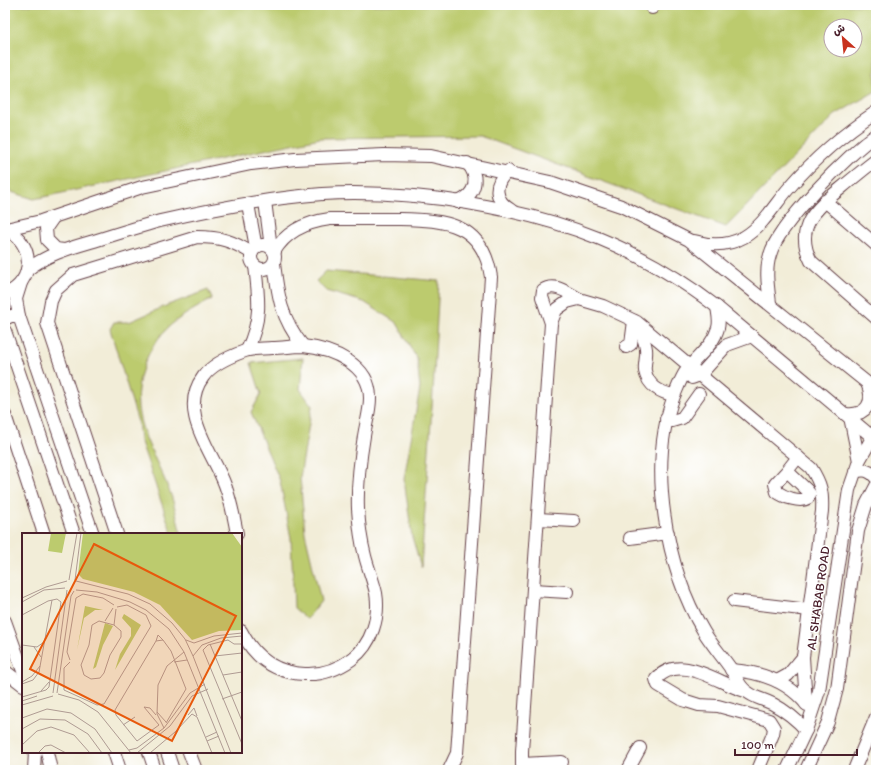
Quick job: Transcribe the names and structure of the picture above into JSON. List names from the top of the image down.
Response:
{
  "streets": {
    "street": ["AL SHABAB ROAD"]
  },
  "scale_bar": "100 m",
  "north": "top left"
}
